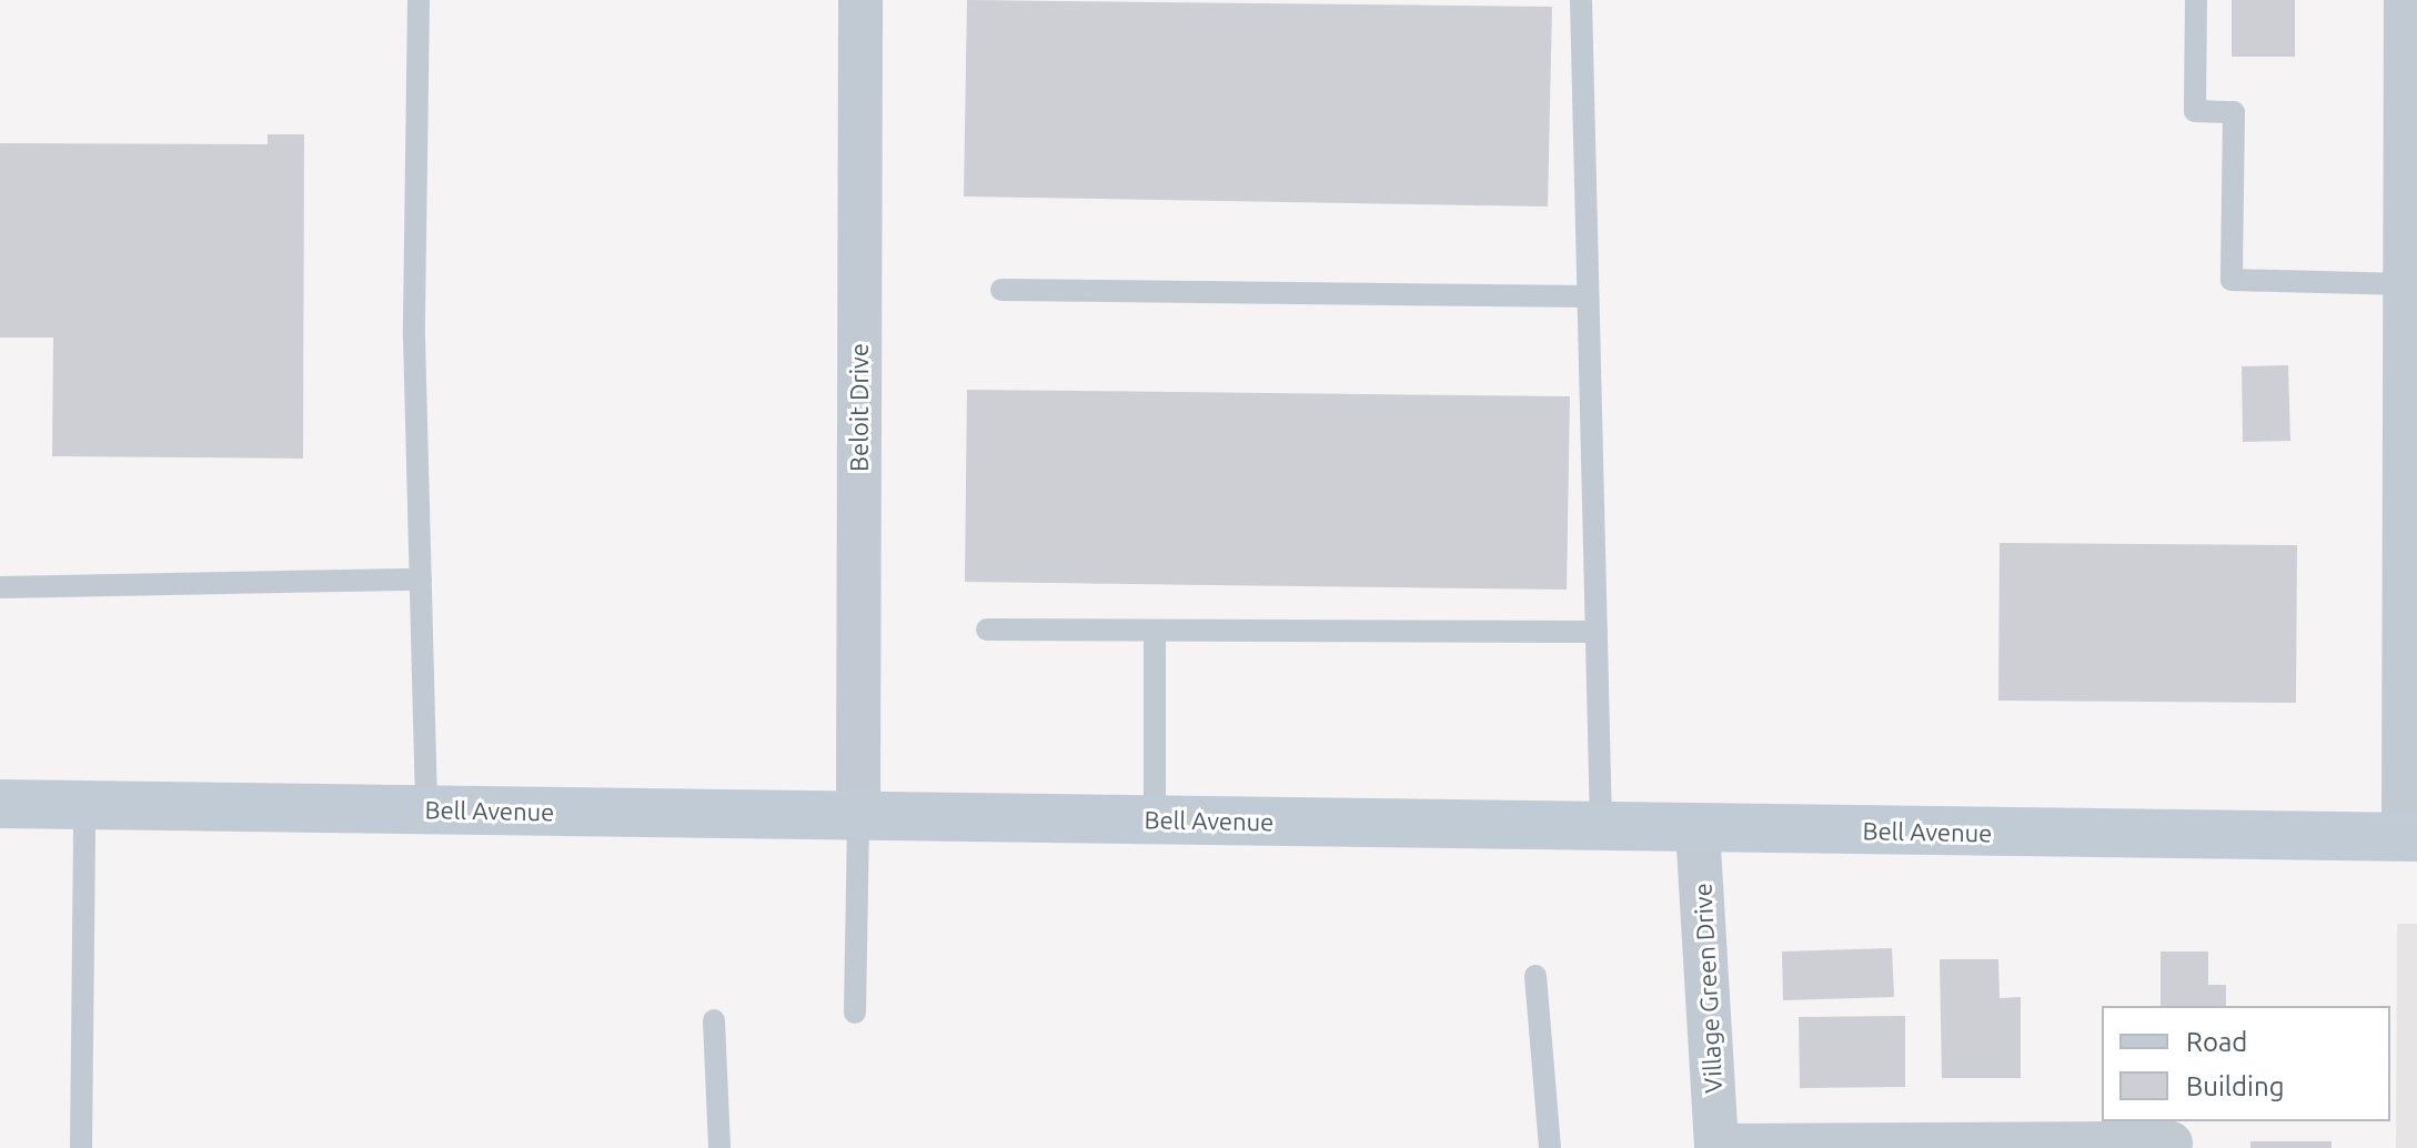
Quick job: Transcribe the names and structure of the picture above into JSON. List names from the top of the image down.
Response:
{
  "streets": {
    "main road": ["Bell Avenue"],
    "street": ["Beloit Drive", "Village Green Drive"]
  },
  "crossings": [
    ["Beloit Drive", "Bell Avenue"],
    ["Bell Avenue", "Village Green Drive"]
  ],
  "legend": ["Road", "Building"]
}
